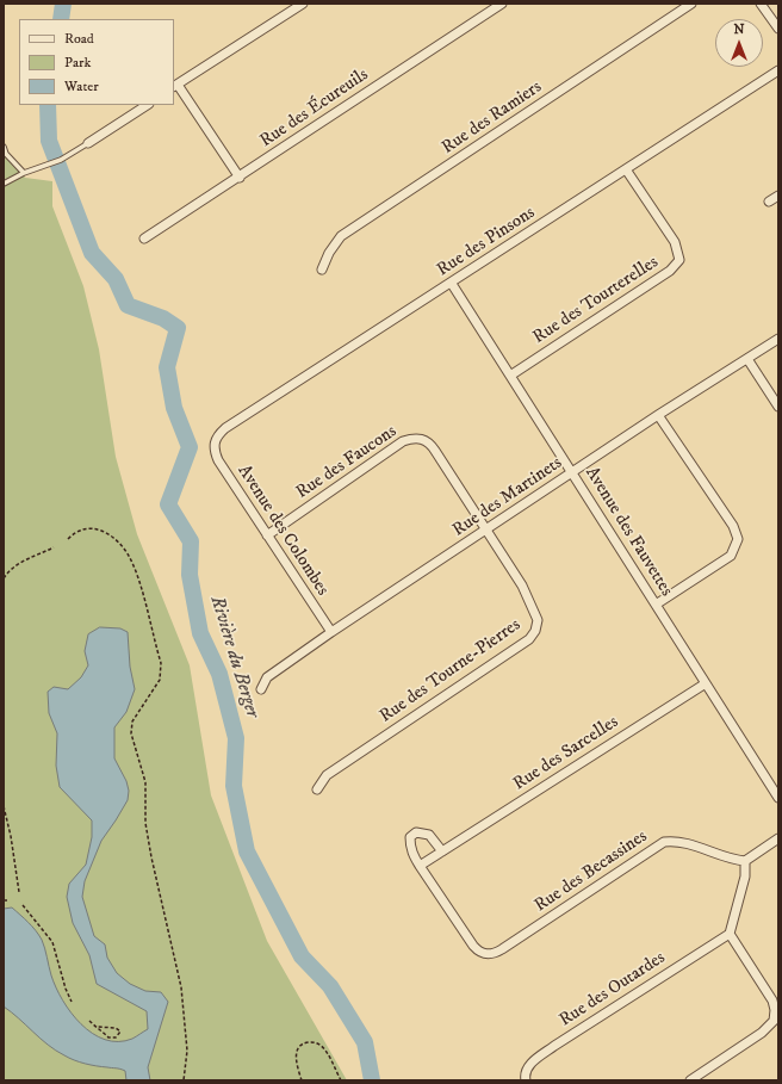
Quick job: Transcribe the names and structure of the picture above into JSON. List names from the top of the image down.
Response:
{
  "streets": {
    "street": [
      "Rue des Écureuils",
      "Rue des Ramiers",
      "Rue des Pinsons",
      "Rue des Tourterelles",
      "Rue des Faucons",
      "Rue des Martinets",
      "Avenue des Colombes",
      "Avenue des Fauvettes",
      "Rue des Tourne-Pierres",
      "Rue des Sarcelles",
      "Rue des Becassines",
      "Rue des Outardes"
    ]
  },
  "crossings": [
    ["Rue des Pinsons", "Rue des Tourterelles"],
    ["Rue des Pinsons", "Avenue des Colombes"],
    ["Rue des Pinsons", "Avenue des Fauvettes"],
    ["Rue des Tourterelles", "Avenue des Fauvettes"],
    ["Rue des Faucons", "Rue des Martinets"],
    ["Rue des Faucons", "Avenue des Colombes"],
    ["Rue des Faucons", "Rue des Tourne-Pierres"],
    ["Rue des Martinets", "Avenue des Colombes"],
    ["Rue des Martinets", "Avenue des Fauvettes"],
    ["Rue des Martinets", "Rue des Tourne-Pierres"],
    ["Avenue des Fauvettes", "Rue des Sarcelles"],
    ["Rue des Sarcelles", "Rue des Becassines"]
  ],
  "water": ["Rivière du Berger"],
  "legend": ["Road", "Park", "Water"],
  "north": "top"
}
